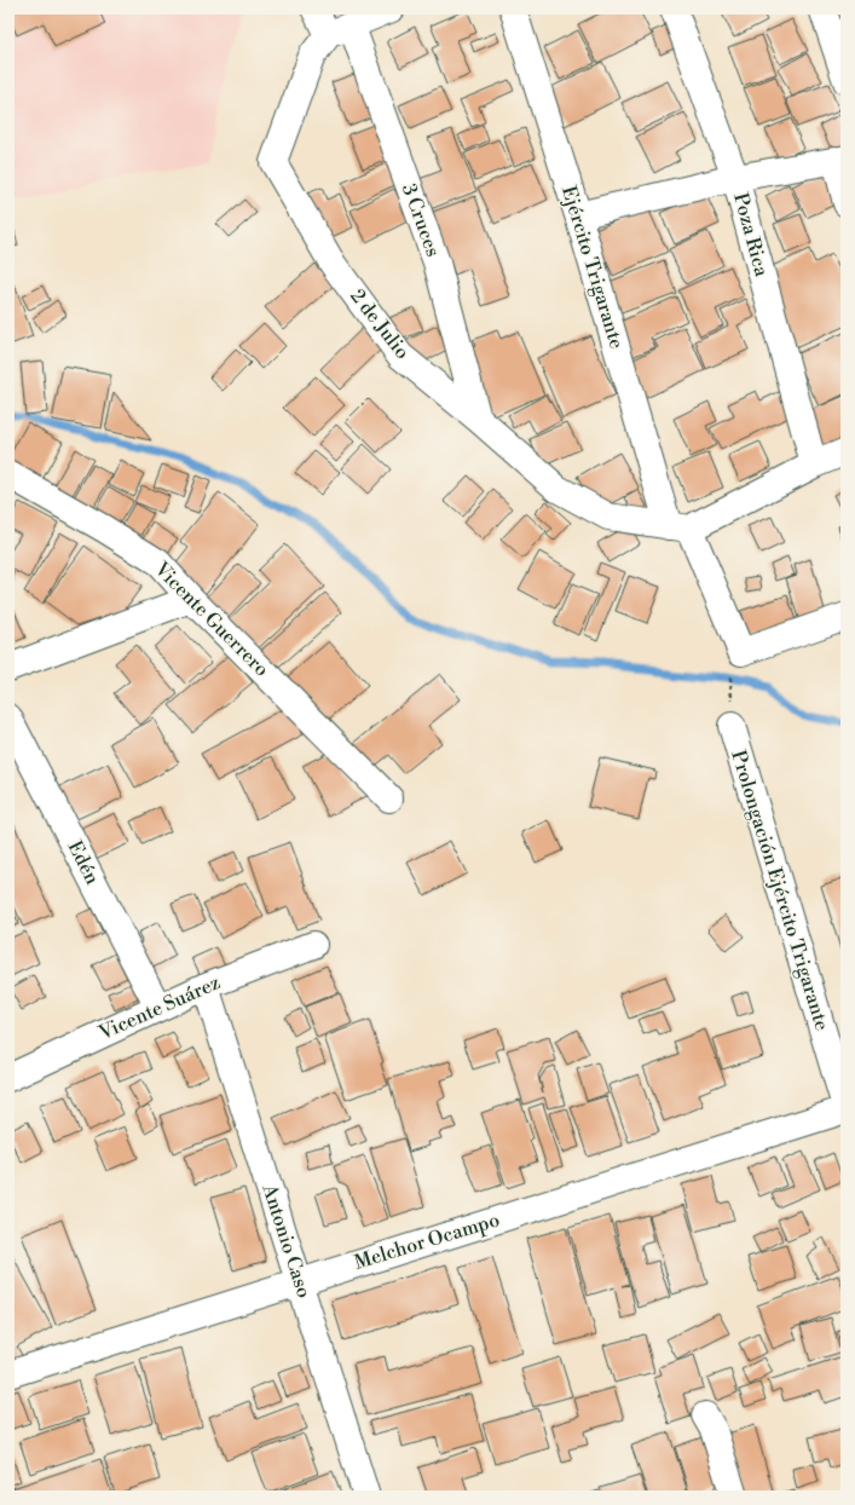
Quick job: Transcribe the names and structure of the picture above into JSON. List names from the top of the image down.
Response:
{
  "streets": {
    "street": [
      "3 Cruces",
      "Poza Rica",
      "Ejército Trigarante",
      "2 de Julio",
      "Vicente Guerrero",
      "Edén",
      "Prolongación Ejército Trigarante",
      "Vicente Suárez",
      "Antonio Caso",
      "Melchor Ocampo"
    ]
  },
  "crossings": [
    ["3 Cruces", "2 de Julio"],
    ["Ejército Trigarante", "2 de Julio"],
    ["Edén", "Vicente Suárez"],
    ["Prolongación Ejército Trigarante", "Melchor Ocampo"],
    ["Vicente Suárez", "Antonio Caso"],
    ["Antonio Caso", "Melchor Ocampo"]
  ]
}
